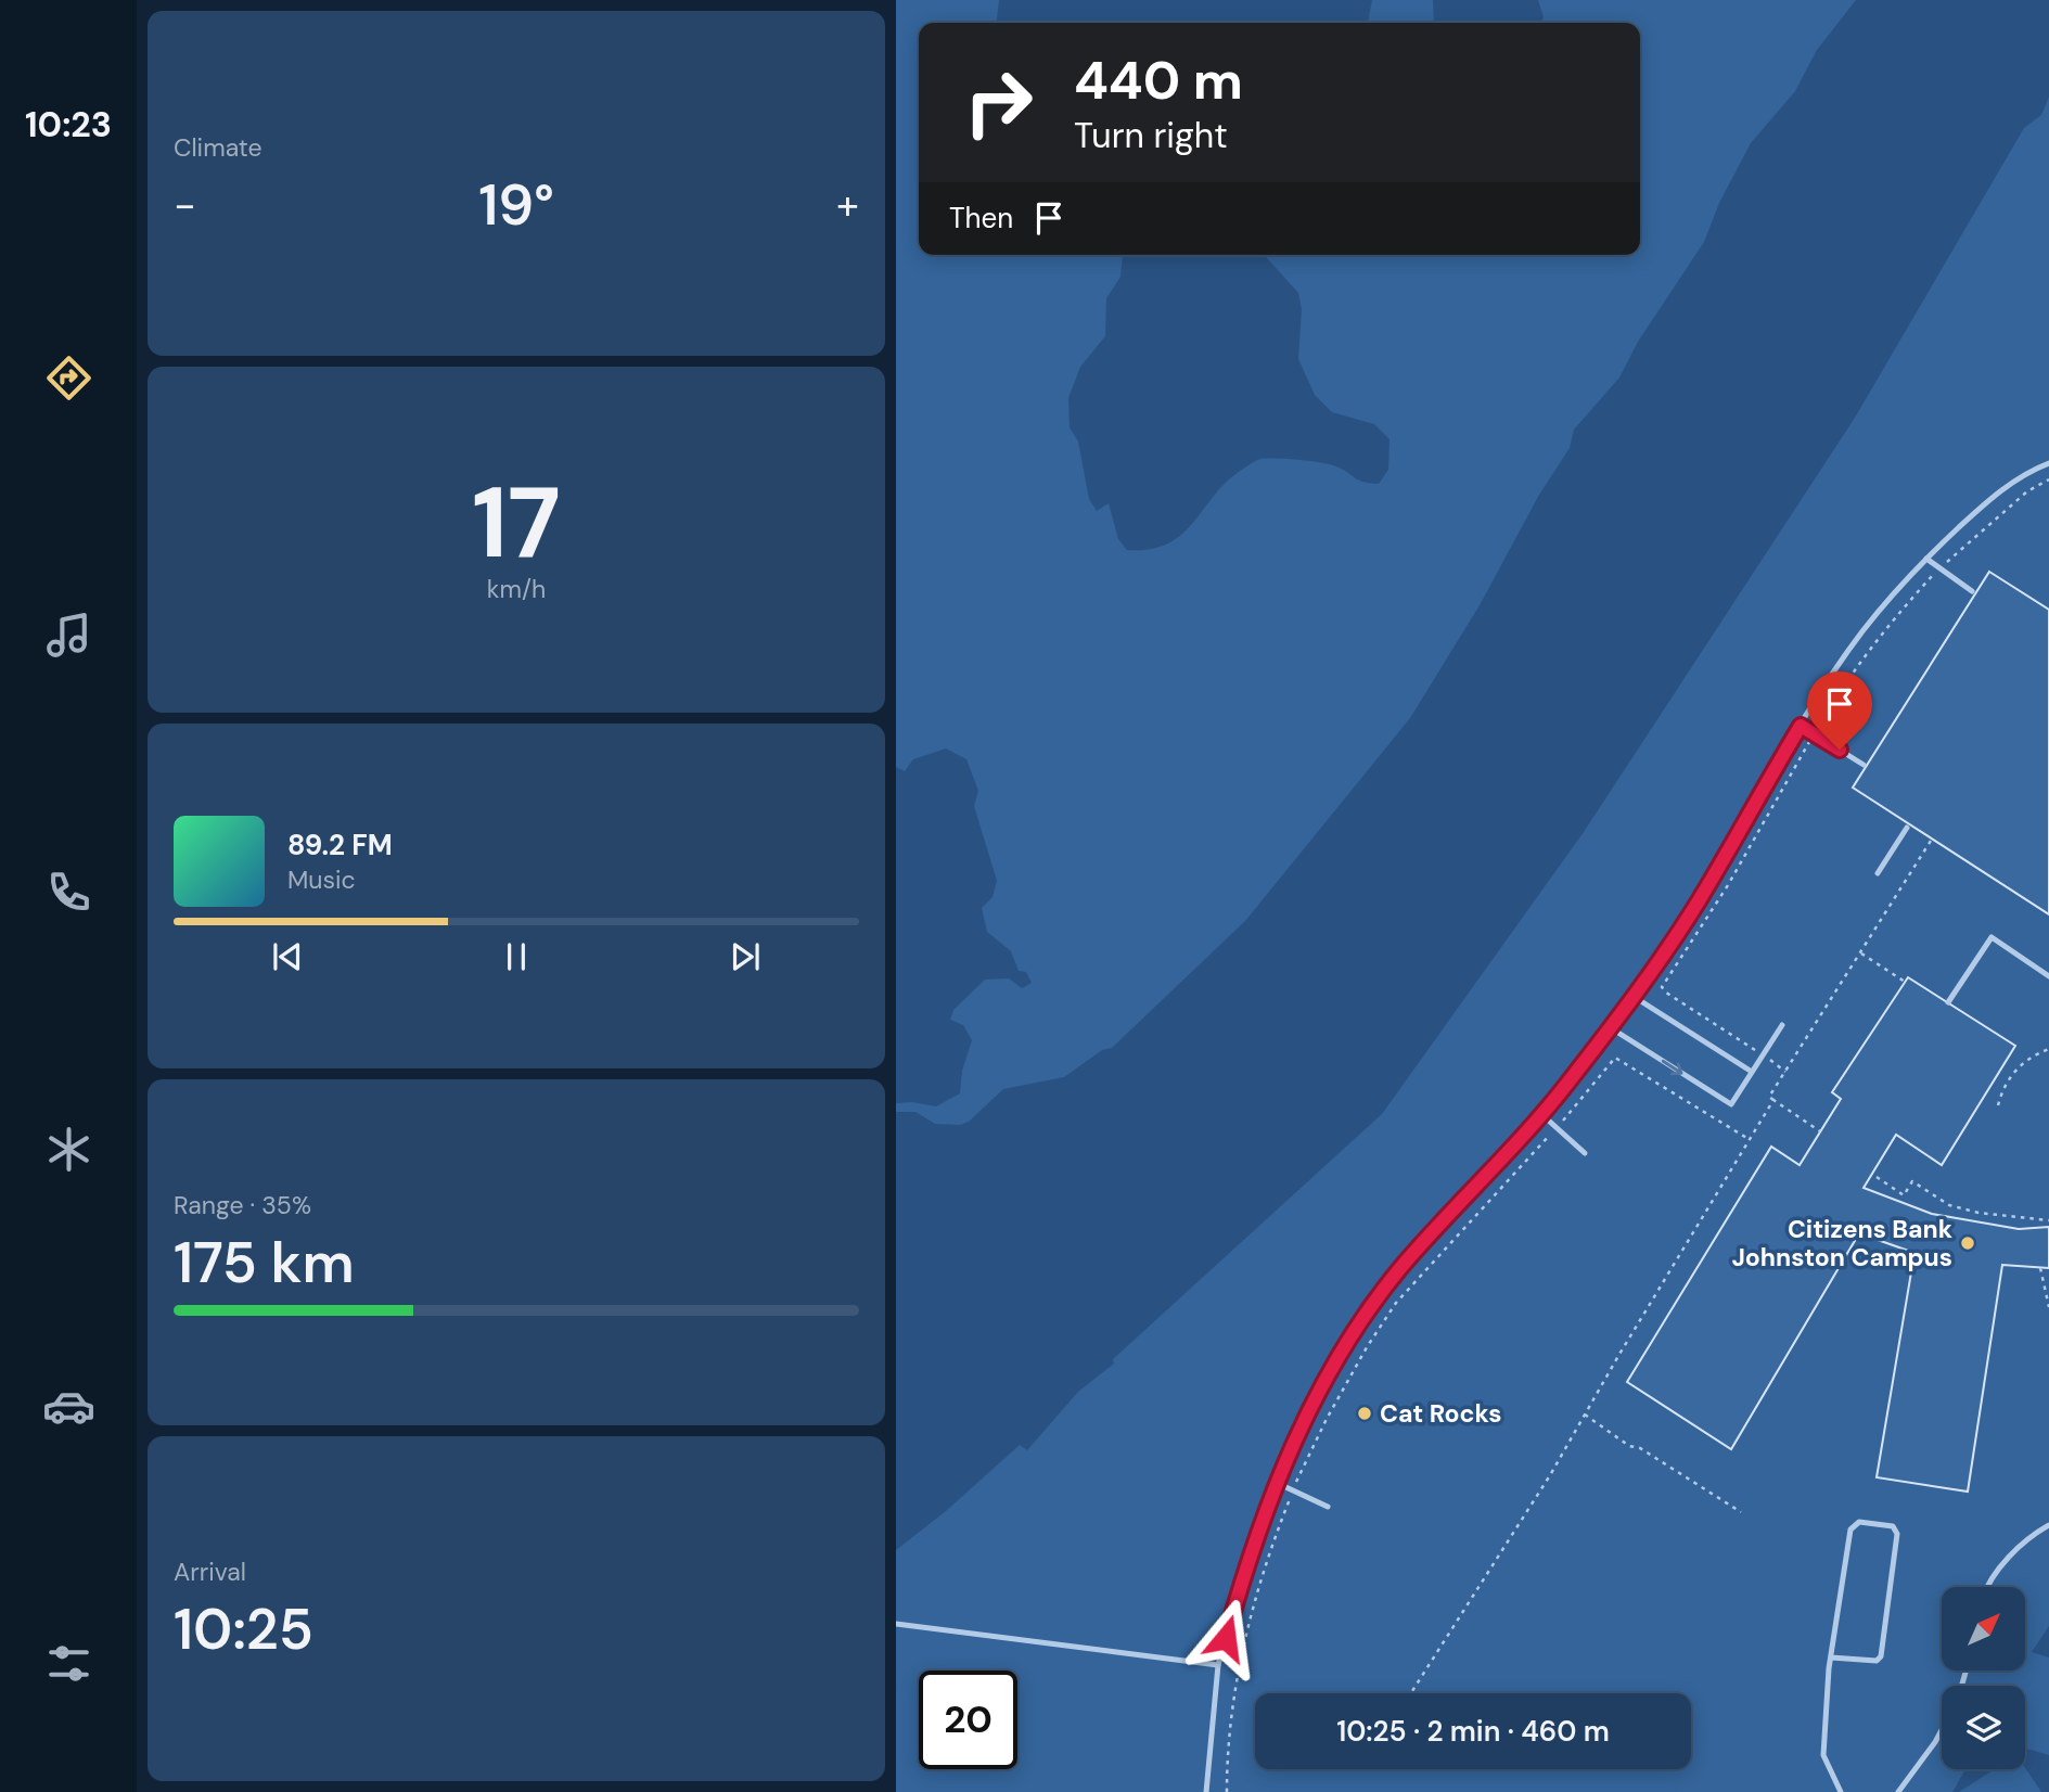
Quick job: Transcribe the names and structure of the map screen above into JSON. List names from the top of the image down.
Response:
{
  "places": ["Citizens Bank Johnston Campus", "Cat Rocks"],
  "north": "top right",
  "page": {
    "tabs": "10:23",
    "tile": [
      "Climate",
      ["17", "km/h"],
      ["Range · 35%", "175 km"],
      ["Arrival", "10:25"]
    ],
    "turn": ["440 m", "Turn right"],
    "heat": ["−", "19°", "+"],
    "then": "Then",
    "song": ["89.2 FM", "Music"],
    "limit": "20",
    "trip": "10:25 · 2 min · 460 m"
  }
}
